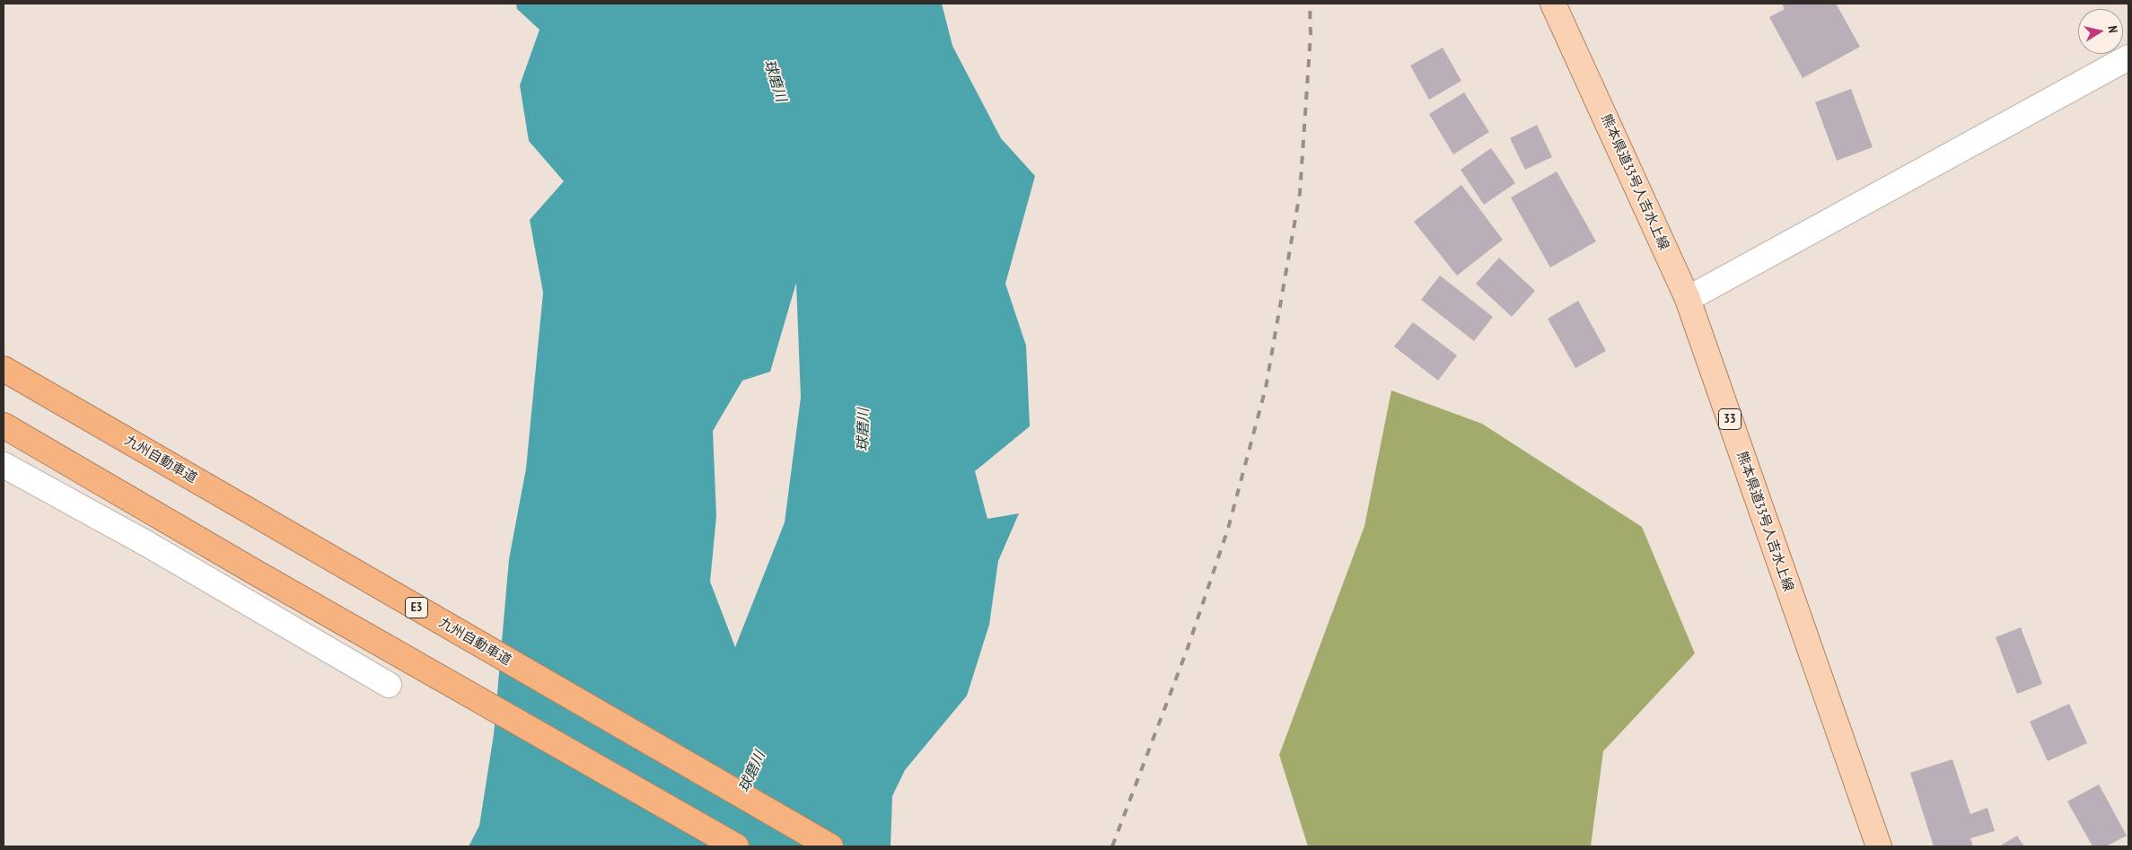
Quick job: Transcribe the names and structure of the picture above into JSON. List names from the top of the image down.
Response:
{
  "streets": {
    "highway": ["九州自動車道", "E3"],
    "main road": ["熊本県道33号人吉水上線", "33"]
  },
  "water": ["球磨川"],
  "north": "right"
}
